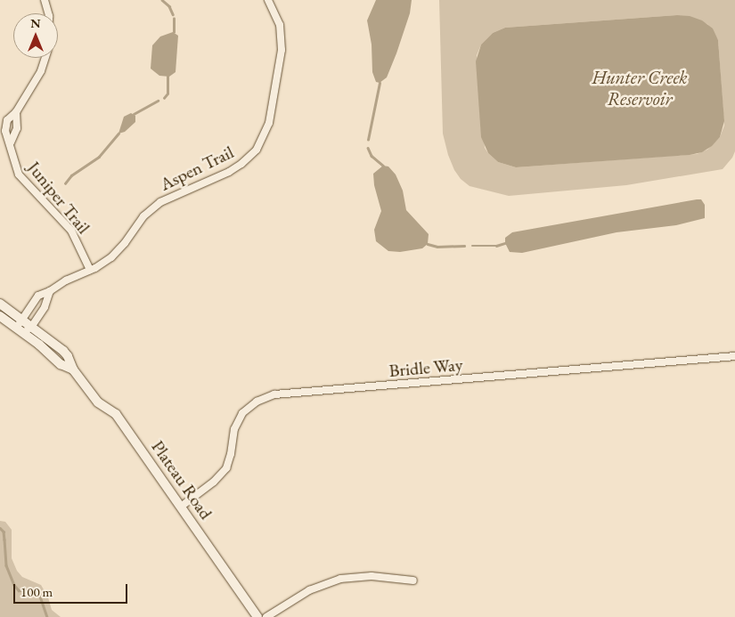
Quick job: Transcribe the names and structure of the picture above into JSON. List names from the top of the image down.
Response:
{
  "streets": {
    "street": [
      "Aspen Trail",
      "Juniper Trail",
      "Bridle Way",
      "Plateau Road"
    ]
  },
  "crossings": [
    ["Aspen Trail", "Juniper Trail"],
    ["Aspen Trail", "Plateau Road"],
    ["Bridle Way", "Plateau Road"]
  ],
  "water": ["Hunter Creek Reservoir"],
  "scale_bar": "100 m",
  "north": "top"
}
